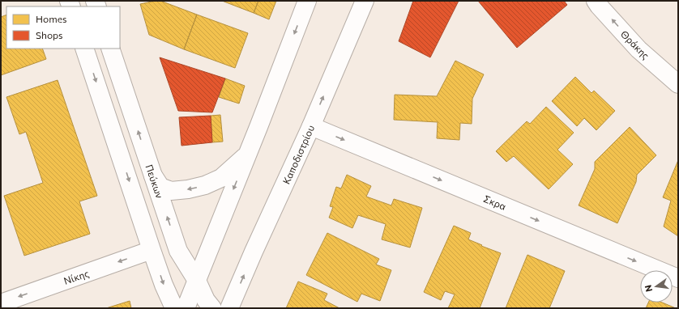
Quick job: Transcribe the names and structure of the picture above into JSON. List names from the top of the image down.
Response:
{
  "streets": {
    "street": [
      "Θράκης",
      "Καποδιστρίου",
      "Πεύκων",
      "Σκρα",
      "Νίκης"
    ]
  },
  "crossings": [
    ["Καποδιστρίου", "Σκρα"]
  ],
  "one_way": ["Θράκης", "Σκρα", "Νίκης"],
  "legend": ["Homes", "Shops"],
  "north": "left"
}
